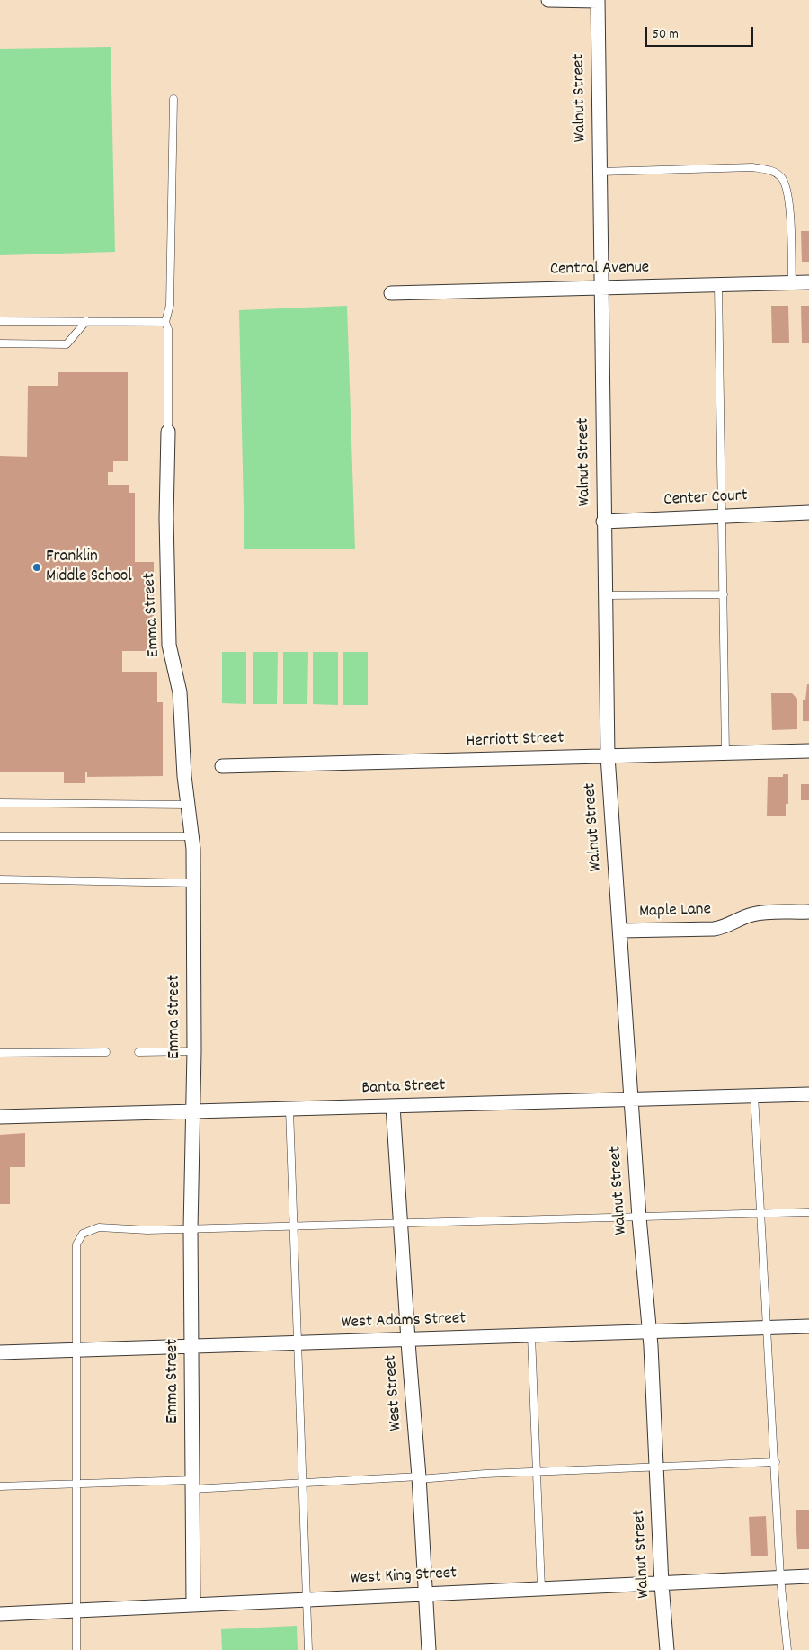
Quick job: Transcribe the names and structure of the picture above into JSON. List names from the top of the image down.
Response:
{
  "streets": {
    "street": [
      "Walnut Street",
      "Central Avenue",
      "Center Court",
      "Emma Street",
      "Herriott Street",
      "Maple Lane",
      "Banta Street",
      "West Adams Street",
      "West Street",
      "West King Street"
    ]
  },
  "crossings": [
    ["Walnut Street", "Central Avenue"],
    ["Walnut Street", "Center Court"],
    ["Walnut Street", "Herriott Street"],
    ["Walnut Street", "Maple Lane"],
    ["Walnut Street", "Banta Street"],
    ["Walnut Street", "West Adams Street"],
    ["Walnut Street", "West King Street"],
    ["Emma Street", "Banta Street"],
    ["Emma Street", "West Adams Street"],
    ["Emma Street", "West King Street"],
    ["Banta Street", "West Street"],
    ["West Adams Street", "West Street"],
    ["West Street", "West King Street"]
  ],
  "places": ["Franklin Middle School"],
  "scale_bar": "50 m"
}
